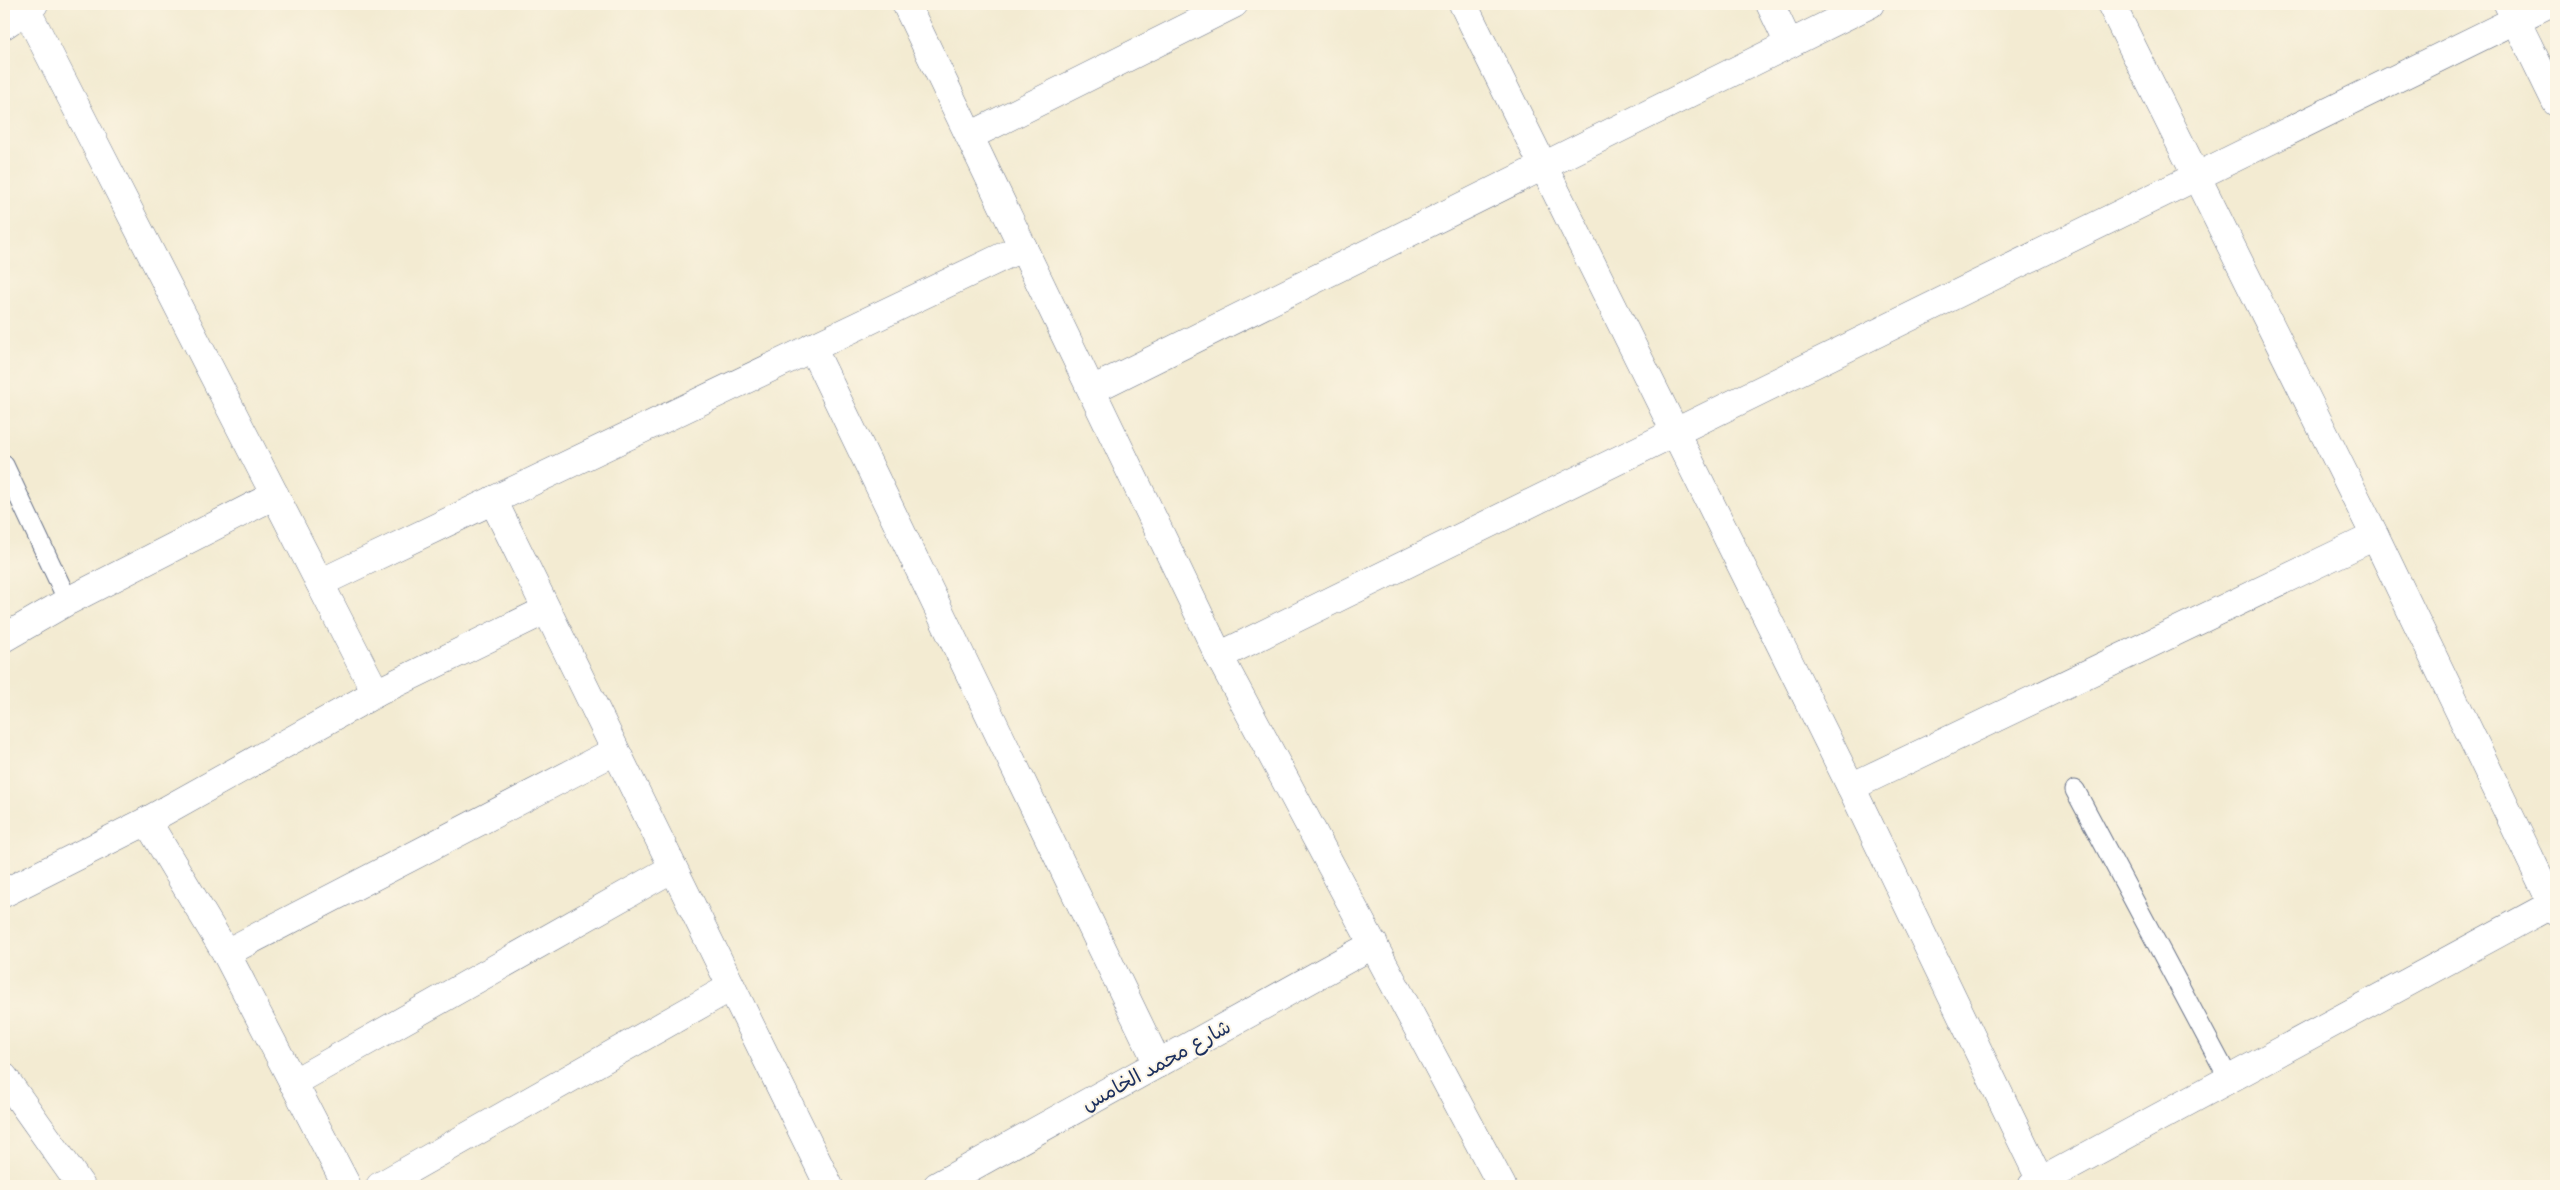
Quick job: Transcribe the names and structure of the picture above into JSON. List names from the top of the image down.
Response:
{
  "streets": {
    "street": ["شارع محمد الخامس"]
  }
}
